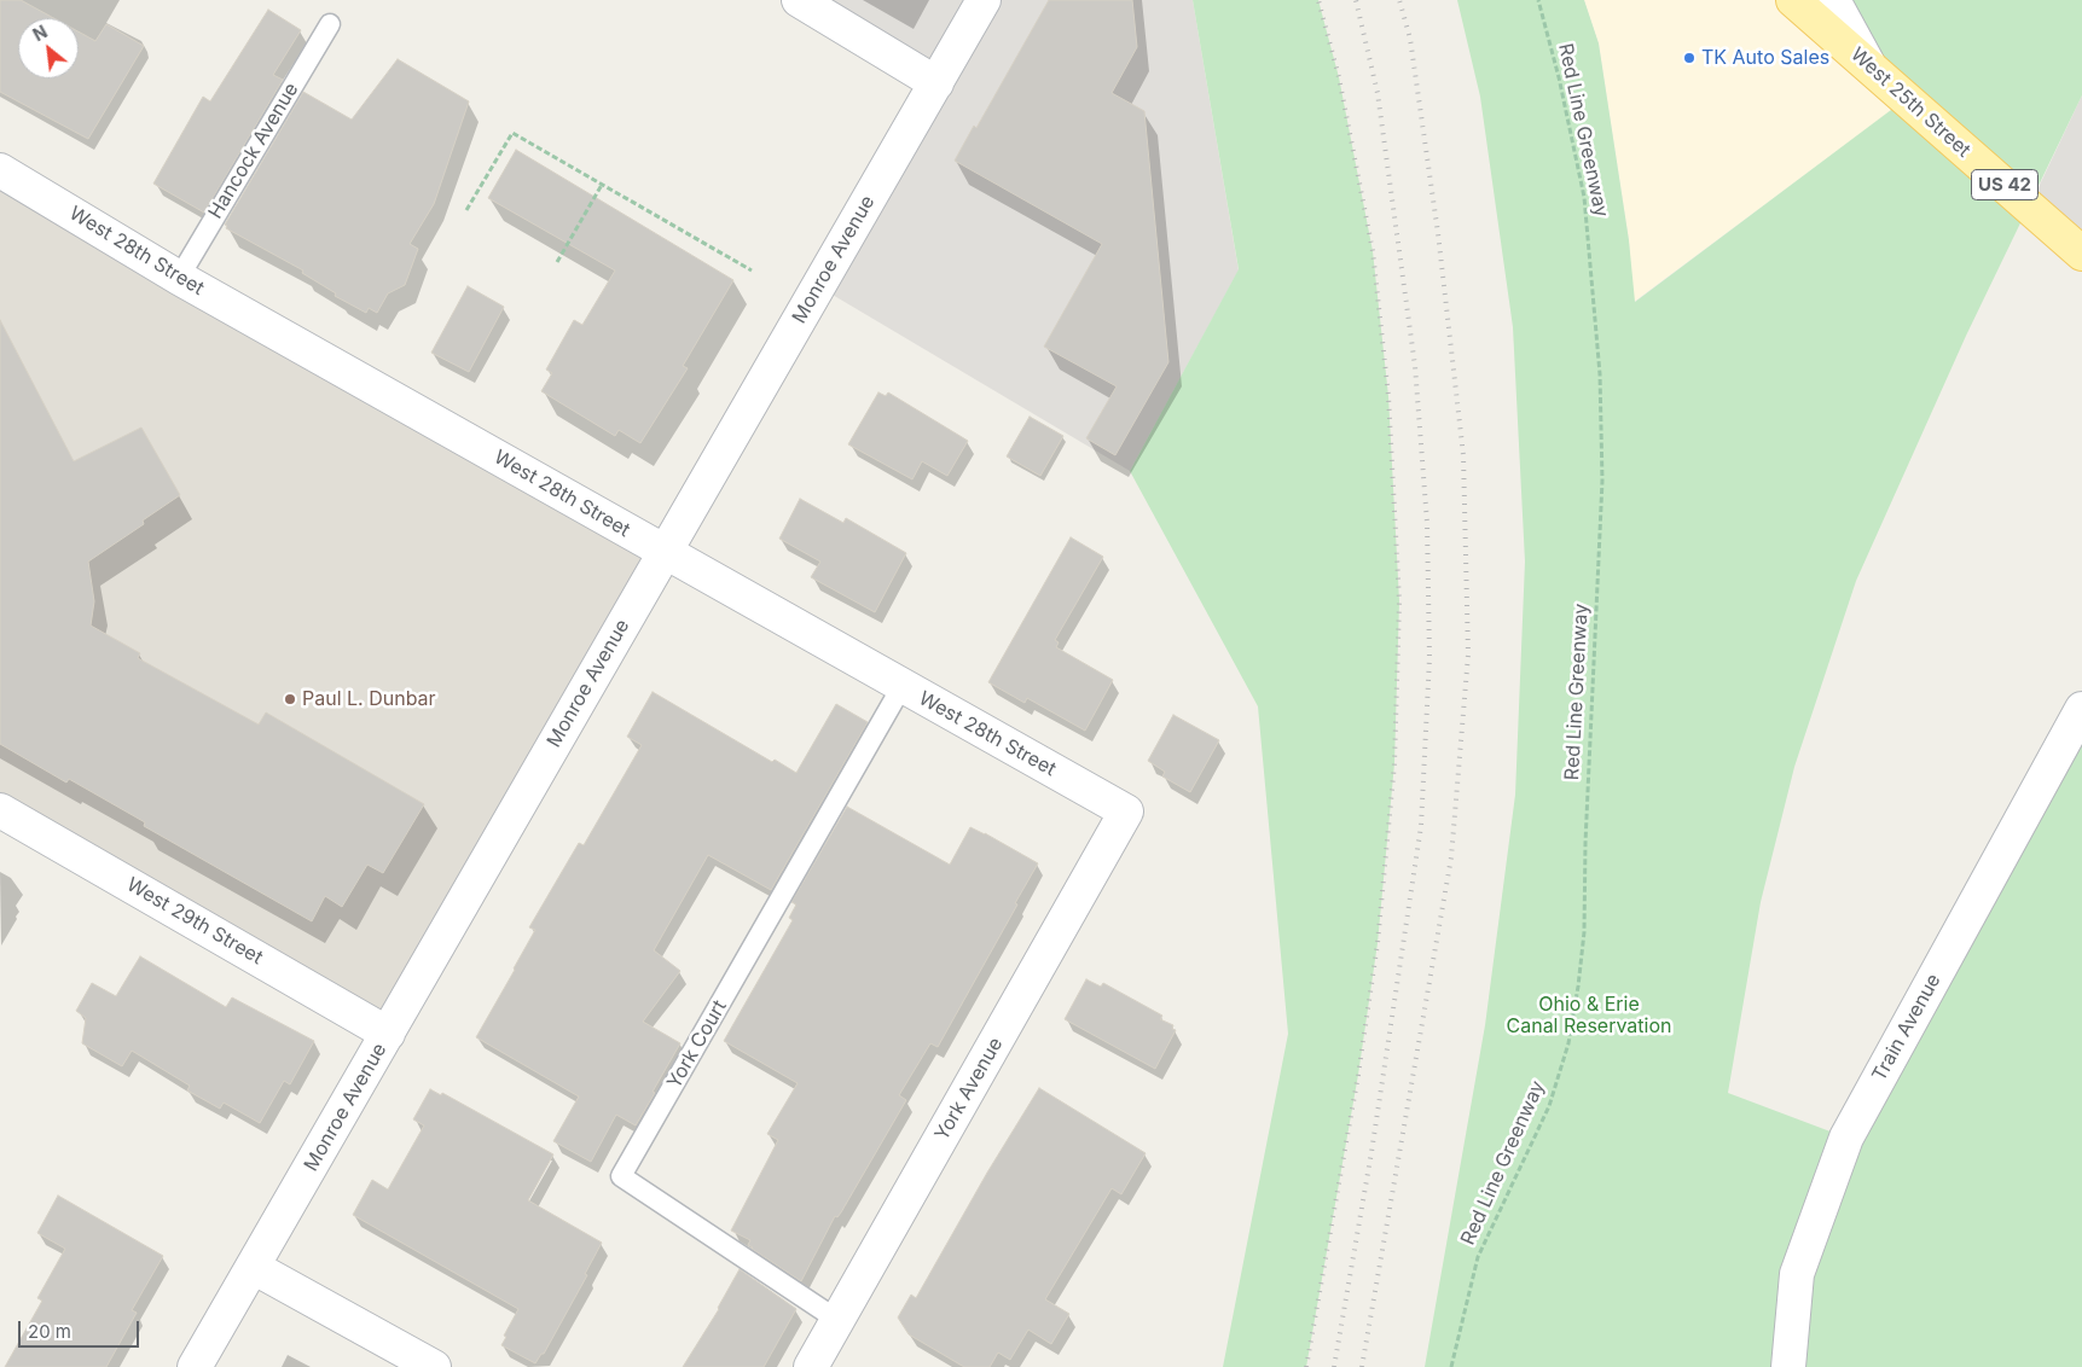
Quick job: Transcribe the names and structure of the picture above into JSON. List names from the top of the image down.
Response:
{
  "streets": {
    "main road": ["West 25th Street", "US 42"],
    "street": [
      "West 28th Street",
      "Monroe Avenue",
      "West 29th Street",
      "Train Avenue",
      "York Avenue"
    ],
    "lane": ["Hancock Avenue", "York Court"],
    "path": ["Red Line Greenway"]
  },
  "crossings": [
    ["Hancock Avenue", "West 28th Street"],
    ["West 28th Street", "Monroe Avenue"],
    ["West 28th Street", "York Court"],
    ["West 28th Street", "York Avenue"],
    ["Monroe Avenue", "West 29th Street"],
    ["York Court", "York Avenue"]
  ],
  "parks": ["Ohio & Erie Canal Reservation"],
  "places": ["TK Auto Sales", "Paul L. Dunbar"],
  "scale_bar": "20 m",
  "north": "top left"
}
